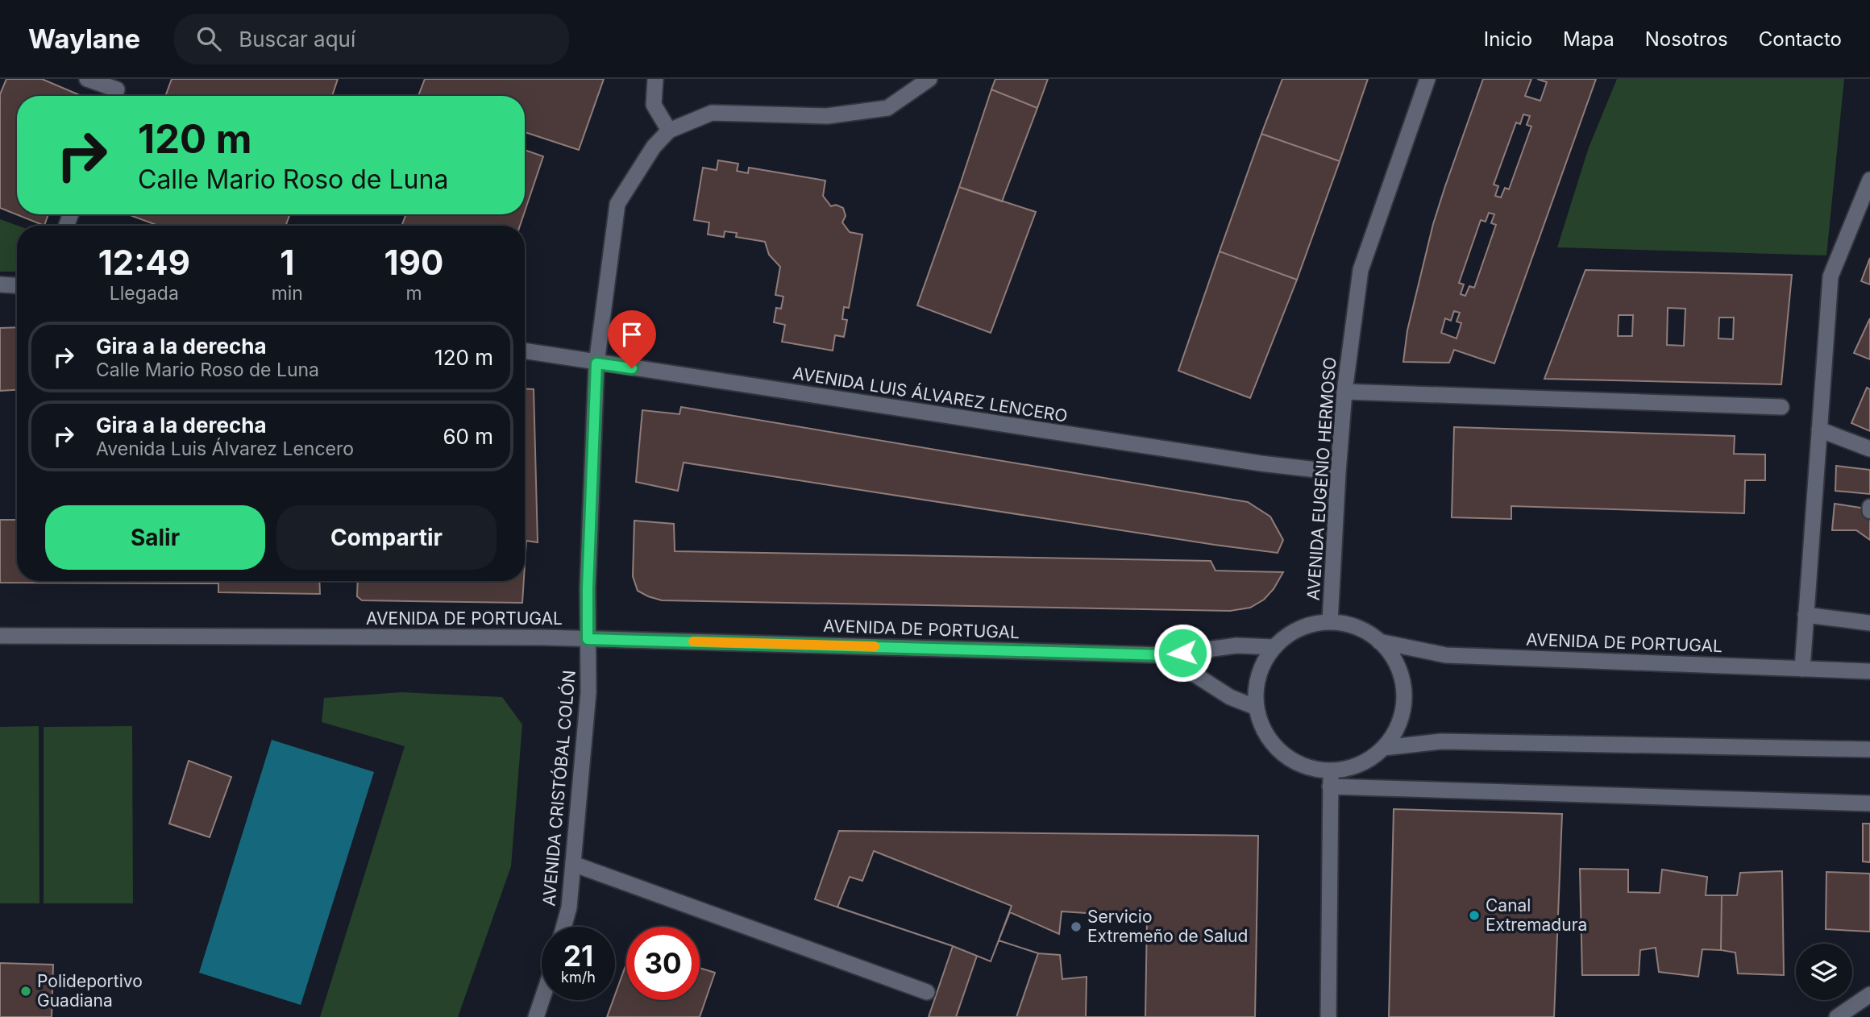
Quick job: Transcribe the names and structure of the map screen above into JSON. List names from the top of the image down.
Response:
{
  "streets": {
    "street": [
      "AVENIDA LUIS ÁLVAREZ LENCERO",
      "AVENIDA EUGENIO HERMOSO",
      "AVENIDA DE PORTUGAL",
      "AVENIDA CRISTÓBAL COLÓN"
    ]
  },
  "crossings": [
    ["AVENIDA LUIS ÁLVAREZ LENCERO", "AVENIDA EUGENIO HERMOSO"],
    ["AVENIDA LUIS ÁLVAREZ LENCERO", "AVENIDA CRISTÓBAL COLÓN"],
    ["AVENIDA EUGENIO HERMOSO", "AVENIDA DE PORTUGAL"],
    ["AVENIDA DE PORTUGAL", "AVENIDA CRISTÓBAL COLÓN"]
  ],
  "places": ["Canal Extremadura", "Servicio Extremeño de Salud", "Polideportivo Guadiana"],
  "page": {
    "header": "Waylane",
    "search": "Buscar aquí",
    "nav": [
      "Inicio",
      "Mapa",
      "Nosotros",
      "Contacto"
    ],
    "turn": ["120 m", "Calle Mario Roso de Luna"],
    "eta": [
      "12:49",
      "Llegada",
      "1",
      "min",
      "190",
      "m"
    ],
    "list": [
      {
        "name": "Gira a la derecha",
        "note": "Calle Mario Roso de Luna",
        "value": "120 m"
      },
      {
        "name": "Gira a la derecha",
        "note": "Avenida Luis Álvarez Lencero",
        "value": "60 m"
      }
    ],
    "buttons": ["Salir", "Compartir"],
    "speed": "21 km/h",
    "limit": "30"
  }
}
